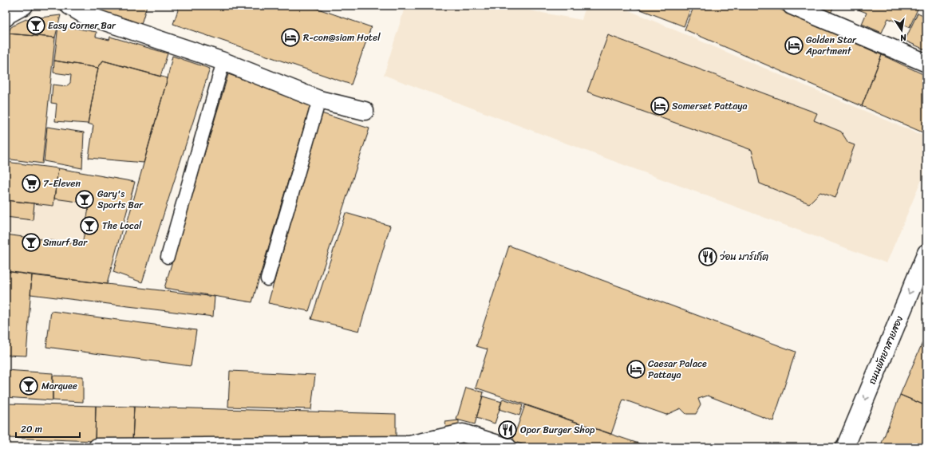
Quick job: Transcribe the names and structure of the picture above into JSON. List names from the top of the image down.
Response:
{
  "streets": {
    "street": ["ถนนพัทยาสายสอง"]
  },
  "one_way": ["ถนนพัทยาสายสอง"],
  "places": {
    "bar": [
      "Easy Corner Bar",
      "Gary's Sports Bar",
      "The Local",
      "Smurf Bar",
      "Marquee"
    ],
    "hotel": [
      "R-con@siam Hotel",
      "Golden Star Apartment",
      "Somerset Pattaya",
      "Caesar Palace Pattaya"
    ],
    "supermarket": ["7-Eleven"],
    "restaurant": ["ว่อน มาร์เก็ต", "Opor Burger Shop"]
  },
  "scale_bar": "20 m",
  "north": "bottom"
}
